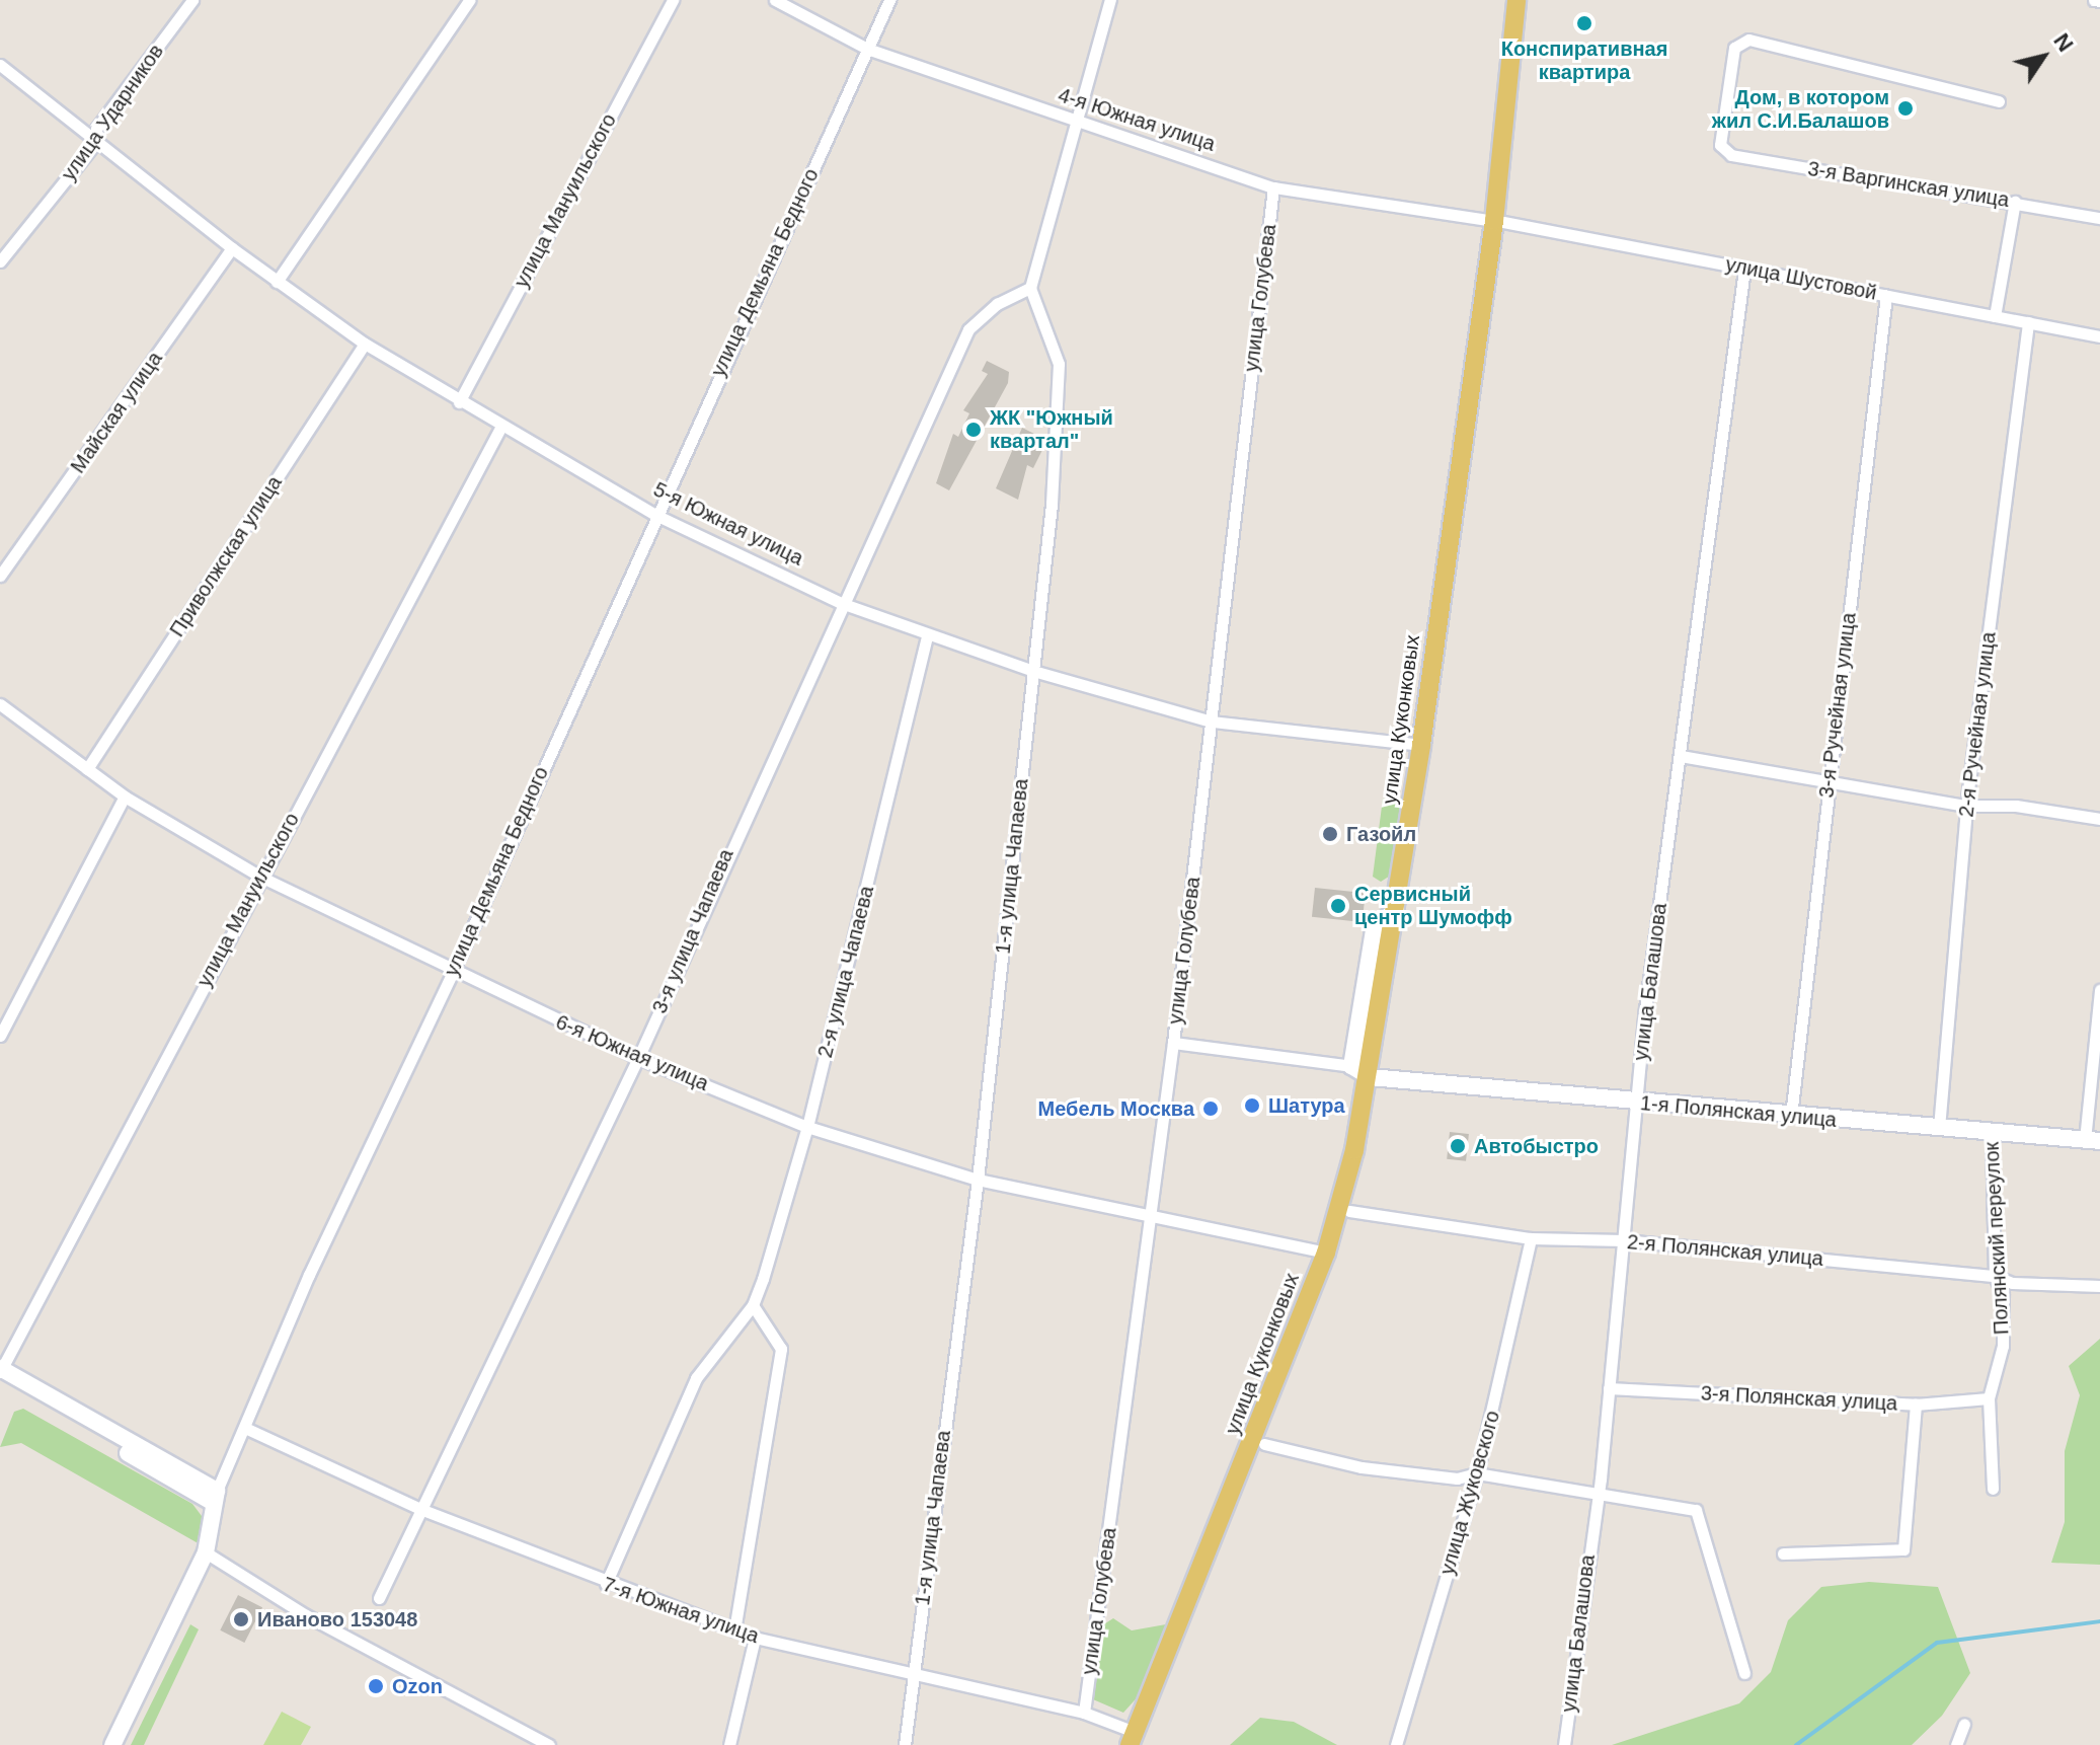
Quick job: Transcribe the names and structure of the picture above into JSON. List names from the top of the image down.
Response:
{
  "streets": {
    "main road": ["улица Куконковых"],
    "street": [
      "улица Ударников",
      "4-я Южная улица",
      "3-я Варгинская улица",
      "улица Мануильского",
      "улица Демьяна Бедного",
      "улица Шустовой",
      "улица Голубева",
      "Майская улица",
      "5-я Южная улица",
      "Приволжская улица",
      "3-я Ручейная улица",
      "2-я Ручейная улица",
      "1-я улица Чапаева",
      "3-я улица Чапаева",
      "2-я улица Чапаева",
      "улица Балашова",
      "6-я Южная улица",
      "1-я Полянская улица",
      "Полянский переулок",
      "2-я Полянская улица",
      "3-я Полянская улица",
      "улица Жуковского",
      "7-я Южная улица"
    ]
  },
  "crossings": [
    ["улица Ударников", "5-я Южная улица"],
    ["4-я Южная улица", "улица Демьяна Бедного"],
    ["4-я Южная улица", "улица Шустовой"],
    ["4-я Южная улица", "улица Голубева"],
    ["4-я Южная улица", "улица Куконковых"],
    ["улица Мануильского", "5-я Южная улица"],
    ["улица Мануильского", "6-я Южная улица"],
    ["улица Демьяна Бедного", "5-я Южная улица"],
    ["улица Демьяна Бедного", "6-я Южная улица"],
    ["улица Демьяна Бедного", "7-я Южная улица"],
    ["улица Шустовой", "3-я Ручейная улица"],
    ["улица Шустовой", "улица Куконковых"],
    ["улица Шустовой", "2-я Ручейная улица"],
    ["улица Шустовой", "улица Балашова"],
    ["улица Голубева", "5-я Южная улица"],
    ["улица Голубева", "6-я Южная улица"],
    ["улица Голубева", "7-я Южная улица"],
    ["Майская улица", "5-я Южная улица"],
    ["5-я Южная улица", "Приволжская улица"],
    ["5-я Южная улица", "улица Куконковых"],
    ["5-я Южная улица", "1-я улица Чапаева"],
    ["5-я Южная улица", "3-я улица Чапаева"],
    ["5-я Южная улица", "2-я улица Чапаева"],
    ["Приволжская улица", "6-я Южная улица"],
    ["3-я Ручейная улица", "1-я Полянская улица"],
    ["улица Куконковых", "6-я Южная улица"],
    ["улица Куконковых", "1-я Полянская улица"],
    ["улица Куконковых", "2-я Полянская улица"],
    ["улица Куконковых", "7-я Южная улица"],
    ["2-я Ручейная улица", "1-я Полянская улица"],
    ["1-я улица Чапаева", "3-я улица Чапаева"],
    ["1-я улица Чапаева", "6-я Южная улица"],
    ["1-я улица Чапаева", "7-я Южная улица"],
    ["3-я улица Чапаева", "6-я Южная улица"],
    ["3-я улица Чапаева", "7-я Южная улица"],
    ["2-я улица Чапаева", "6-я Южная улица"],
    ["2-я улица Чапаева", "7-я Южная улица"],
    ["улица Балашова", "1-я Полянская улица"],
    ["улица Балашова", "2-я Полянская улица"],
    ["улица Балашова", "3-я Полянская улица"],
    ["1-я Полянская улица", "Полянский переулок"],
    ["Полянский переулок", "2-я Полянская улица"],
    ["Полянский переулок", "3-я Полянская улица"],
    ["2-я Полянская улица", "улица Жуковского"]
  ],
  "places": [
    "Конспиративная квартира",
    "Дом, в котором жил С.И.Балашов",
    "ЖК \"Южный квартал\"",
    "Газойл",
    "Сервисный центр Шумофф",
    "Шатура",
    "Мебель Москва",
    "Автобыстро",
    "Иваново 153048",
    "Ozon"
  ],
  "north": "top right"
}
